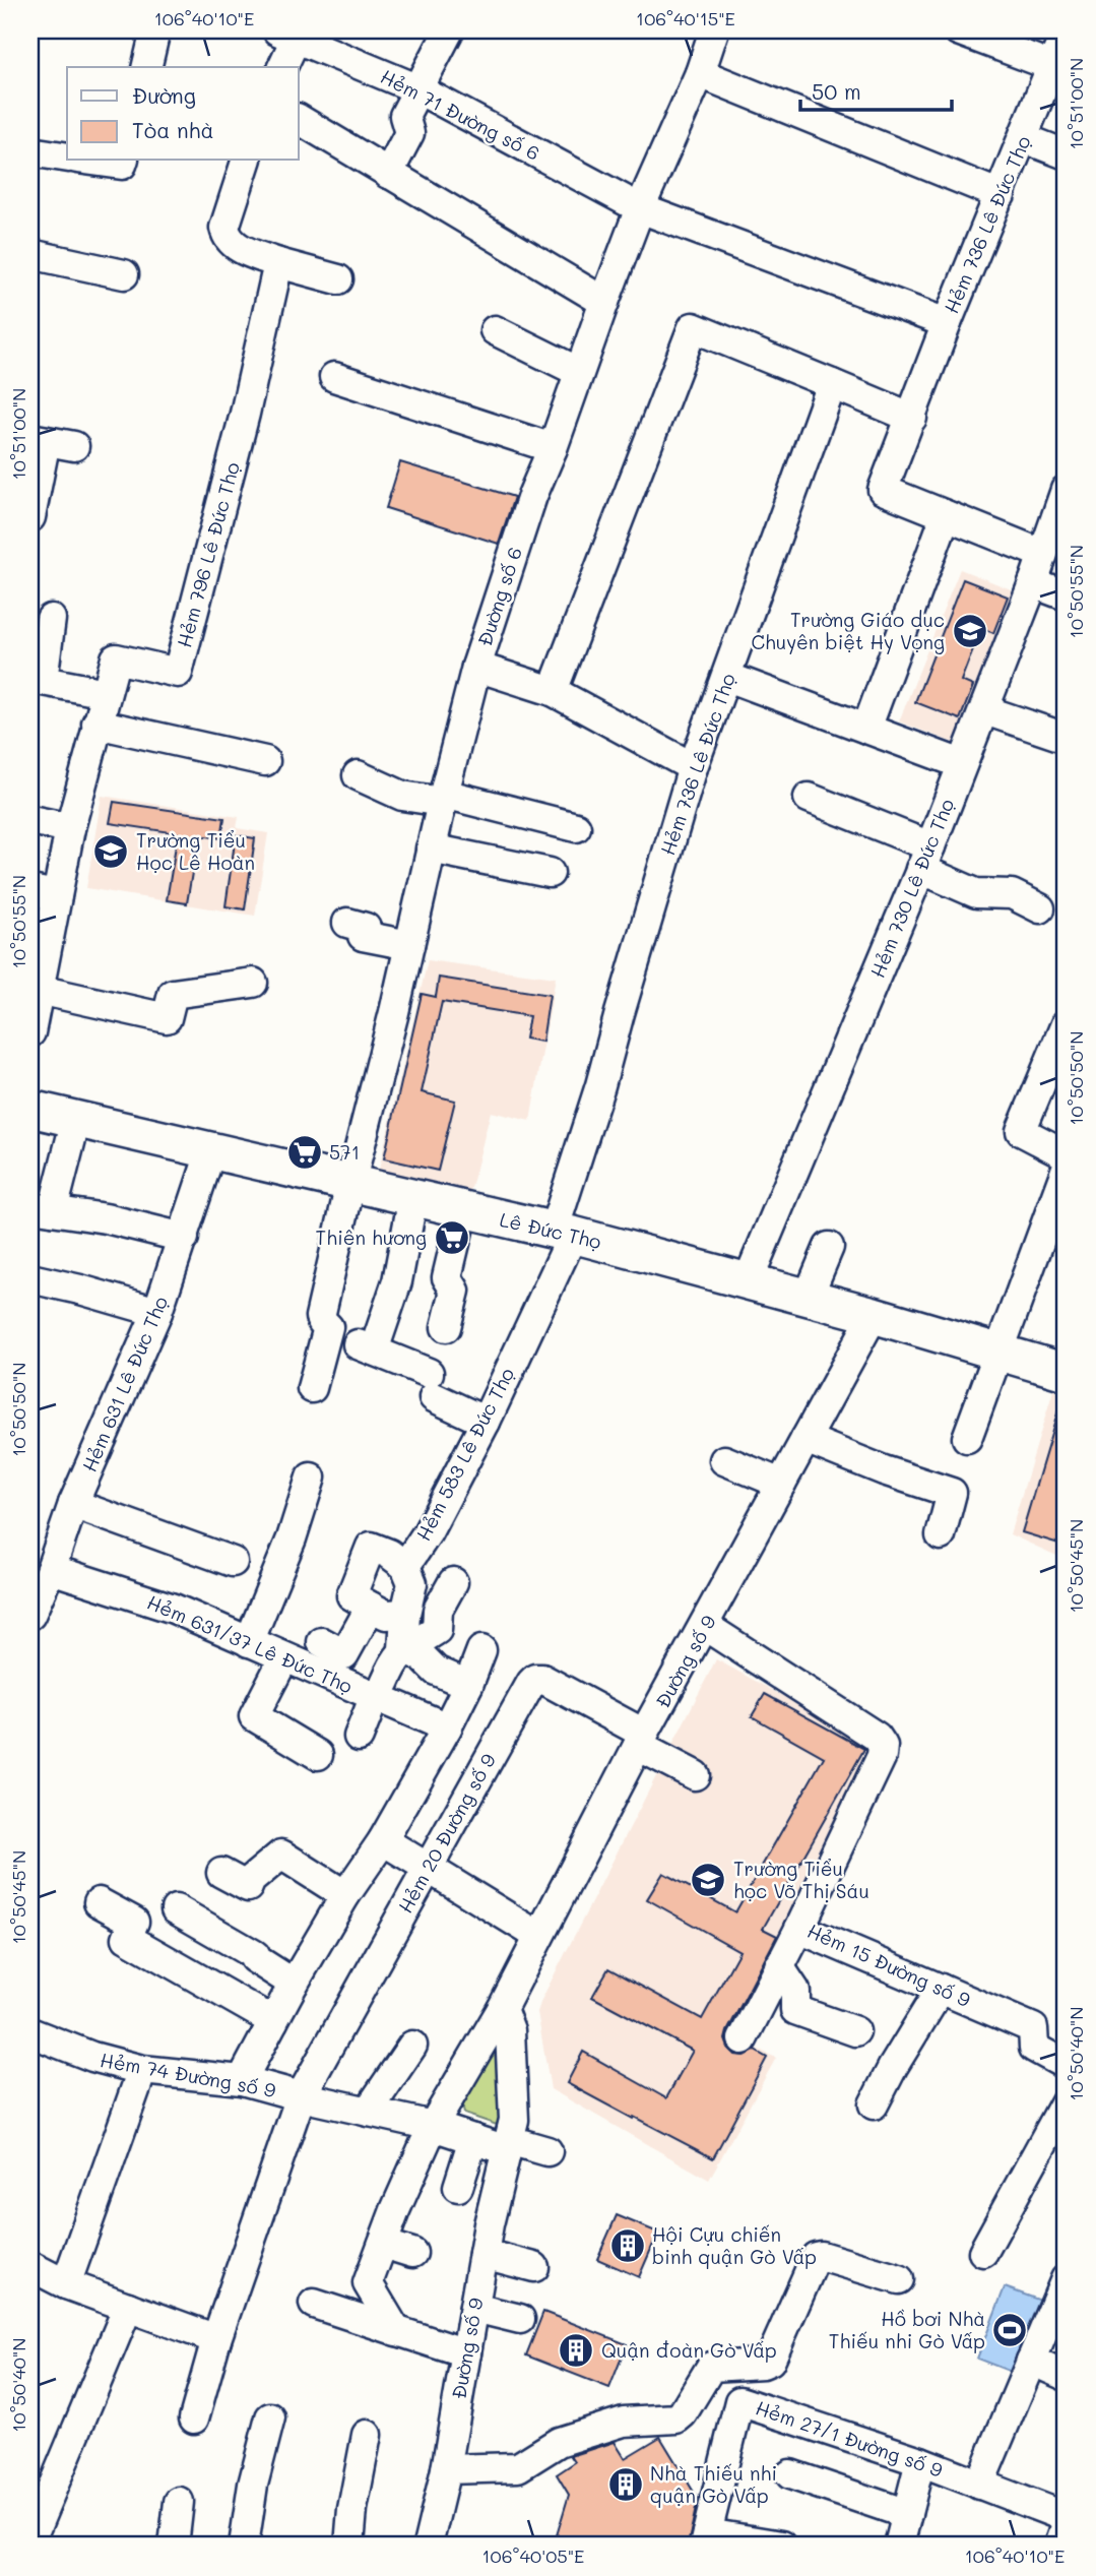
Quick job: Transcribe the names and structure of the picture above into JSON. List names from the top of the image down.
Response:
{
  "streets": {
    "main road": ["Lê Đức Thọ"],
    "street": [
      "Hẻm 71 Đường số 6",
      "Hẻm 736 Lê Đức Thọ",
      "Hẻm 796 Lê Đức Thọ",
      "Đường số 6",
      "Hẻm 730 Lê Đức Thọ",
      "Hẻm 631 Lê Đức Thọ",
      "Hẻm 583 Lê Đức Thọ",
      "Hẻm 631/37 Lê Đức Thọ",
      "Đường số 9",
      "Hẻm 20 Đường số 9",
      "Hẻm 15 Đường số 9",
      "Hẻm 74 Đường số 9",
      "Hẻm 27/1 Đường số 9"
    ]
  },
  "crossings": [
    ["Hẻm 71 Đường số 6", "Hẻm 736 Lê Đức Thọ"],
    ["Hẻm 71 Đường số 6", "Đường số 6"],
    ["Hẻm 736 Lê Đức Thọ", "Lê Đức Thọ"],
    ["Hẻm 736 Lê Đức Thọ", "Hẻm 583 Lê Đức Thọ"],
    ["Đường số 6", "Lê Đức Thọ"],
    ["Hẻm 730 Lê Đức Thọ", "Lê Đức Thọ"],
    ["Lê Đức Thọ", "Hẻm 631 Lê Đức Thọ"],
    ["Lê Đức Thọ", "Hẻm 583 Lê Đức Thọ"],
    ["Lê Đức Thọ", "Đường số 9"],
    ["Hẻm 631 Lê Đức Thọ", "Hẻm 631/37 Lê Đức Thọ"],
    ["Đường số 9", "Hẻm 20 Đường số 9"],
    ["Đường số 9", "Hẻm 15 Đường số 9"],
    ["Đường số 9", "Hẻm 74 Đường số 9"],
    ["Hẻm 20 Đường số 9", "Hẻm 74 Đường số 9"]
  ],
  "places": {
    "school or university": ["Trường Giáo dục Chuyên biệt Hy Vọng", "Trường Tiểu Học Lê Hoàn", "Trường Tiểu học Võ Thị Sáu"],
    "supermarket": ["571", "Thiên hương"],
    "building": ["Hội Cựu chiến binh quận Gò Vấp", "Quận đoàn Gò Vấp", "Nhà Thiếu nhi quận Gò Vấp"],
    "sports": ["Hồ bơi Nhà Thiếu nhi Gò Vấp"]
  },
  "legend": ["Đường", "Tòa nhà"],
  "scale_bar": "50 m",
  "coordinates": [
    "106°40'10\"E",
    "106°40'15\"E",
    "10°51'00\"N",
    "10°50'55\"N",
    "10°50'50\"N",
    "10°50'45\"N",
    "10°50'40\"N",
    "106°40'05\"E"
  ]
}
